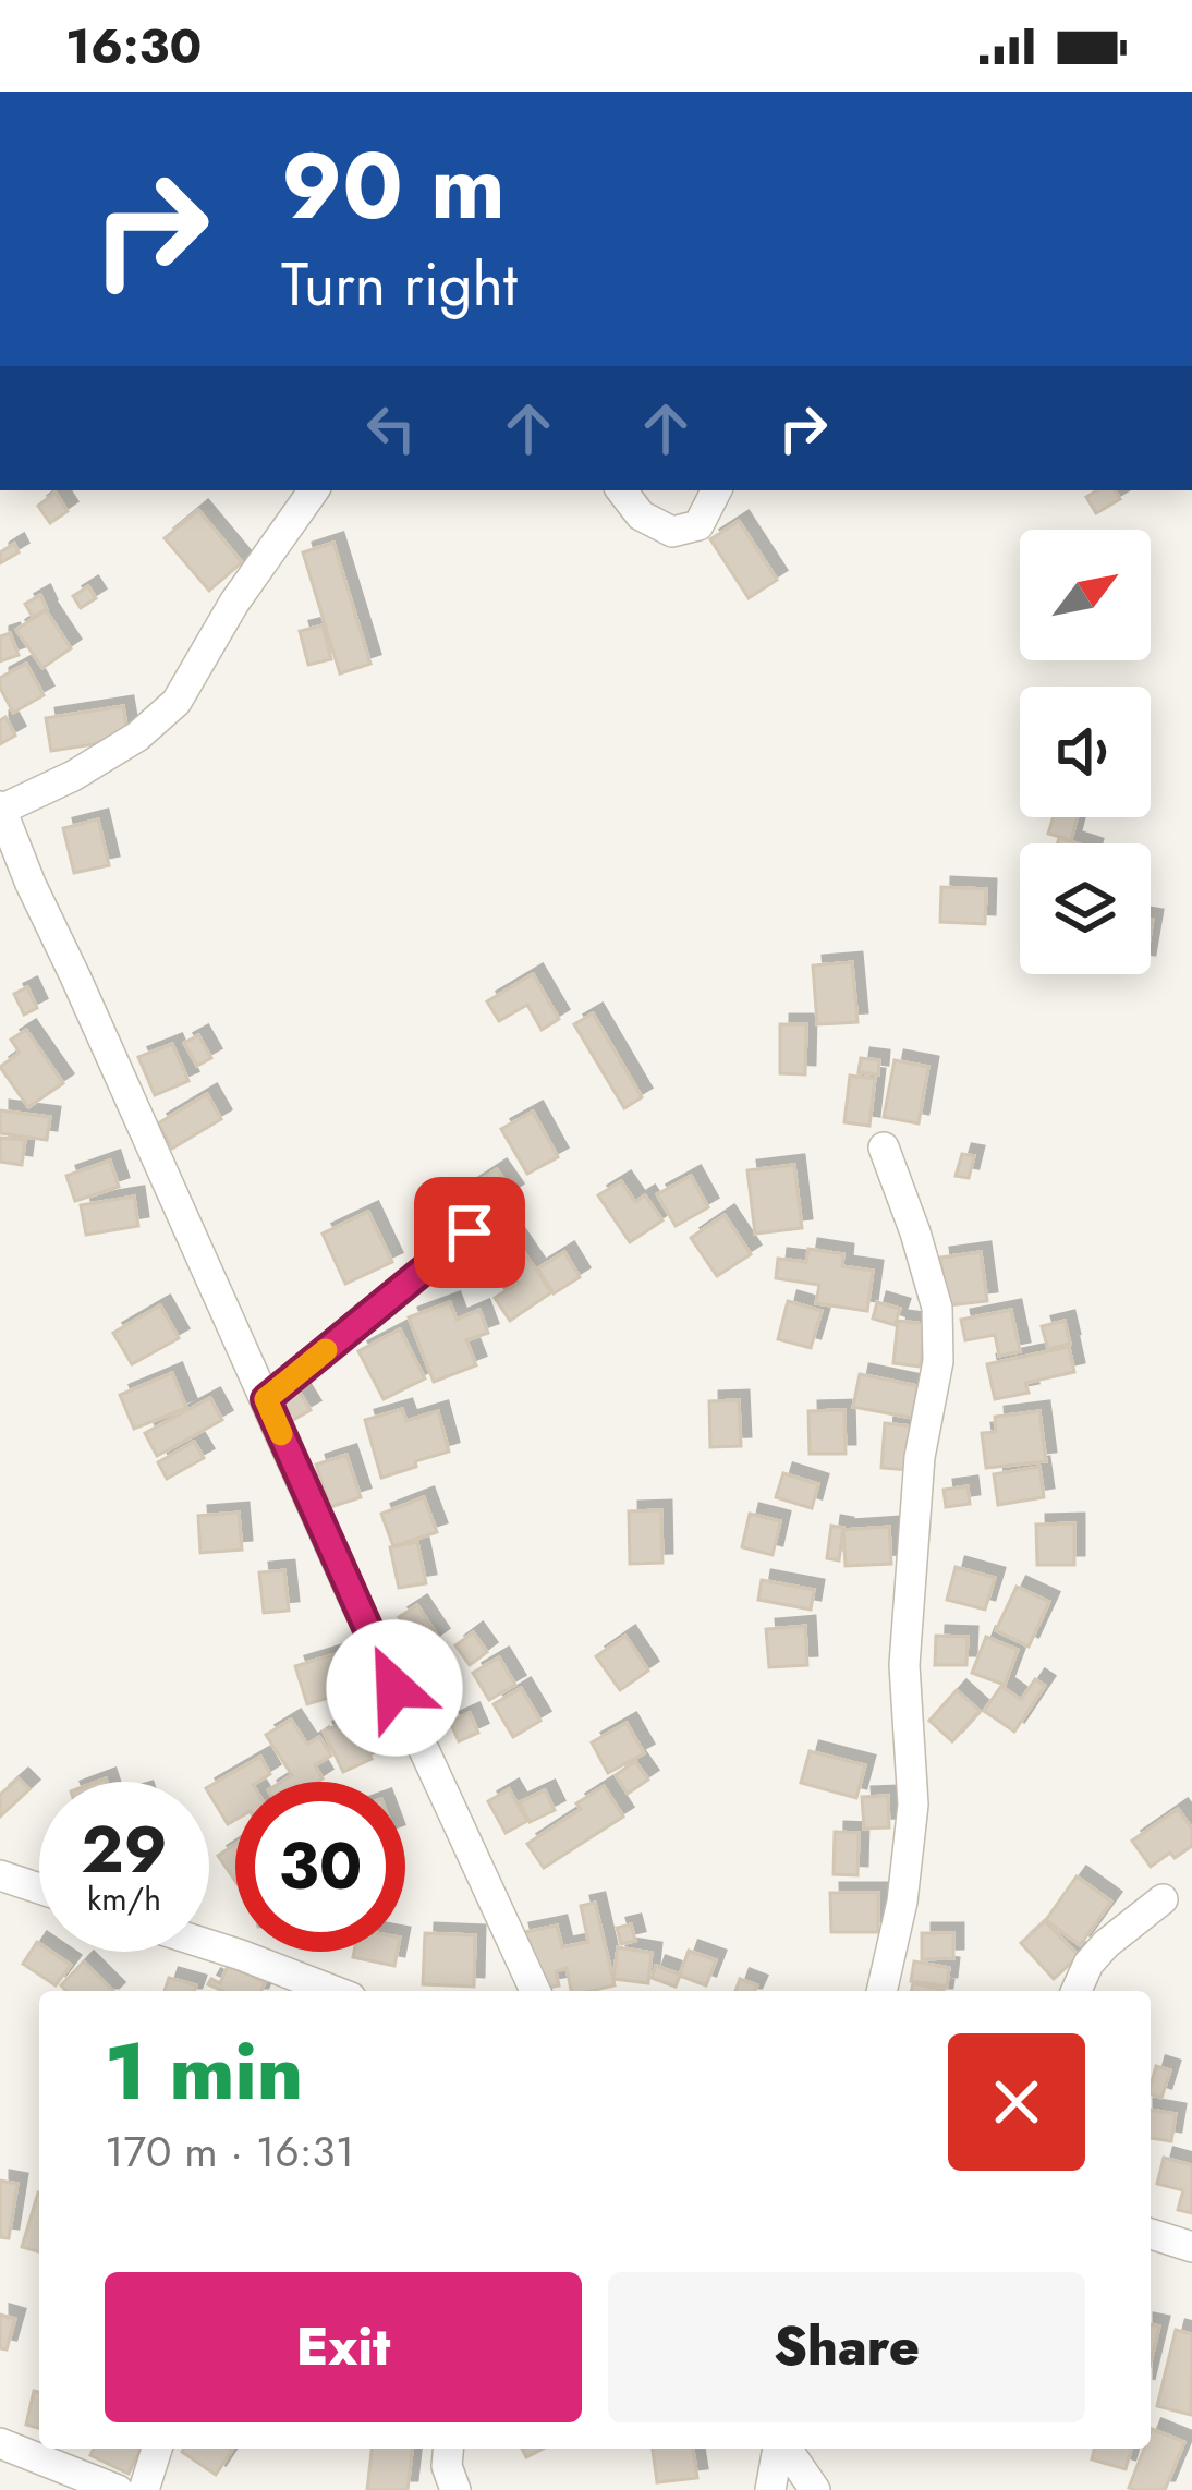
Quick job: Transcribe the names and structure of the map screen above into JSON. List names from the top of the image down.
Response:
{
  "north": "top right",
  "page": {
    "status": "16:30",
    "turn": ["90 m", "Turn right"],
    "speed": "29 km/h",
    "limit": "30",
    "heading": ["1 min", "170 m · 16:31"],
    "buttons": ["Exit", "Share"]
  }
}
